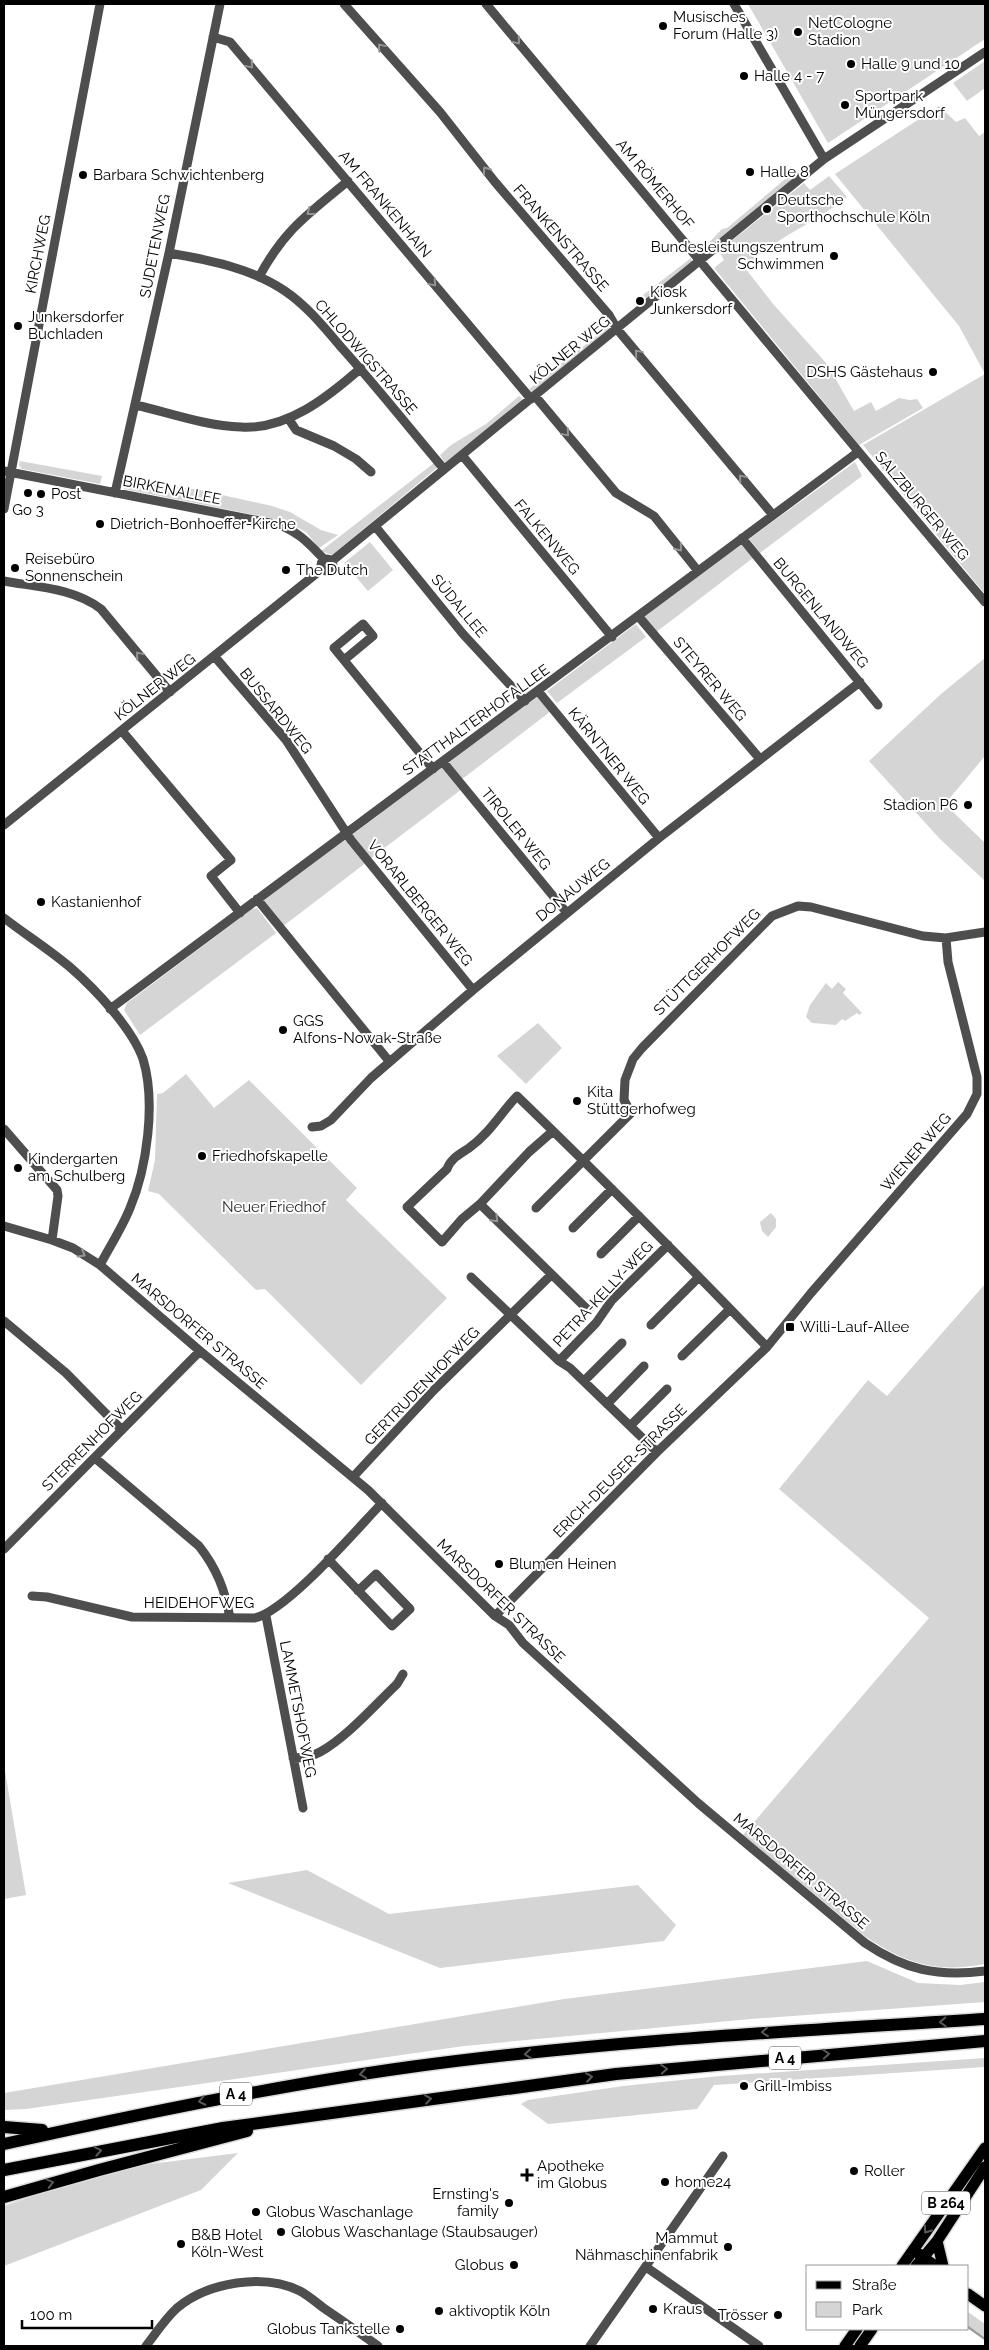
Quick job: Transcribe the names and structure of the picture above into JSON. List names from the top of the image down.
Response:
{
  "streets": {
    "highway": ["A 4"],
    "main road": ["B 264"],
    "street": [
      "AM RÖMERHOF",
      "AM FRANKENHAIN",
      "FRANKENSTRASSE",
      "SUDETENWEG",
      "KIRCHWEG",
      "KÖLNER WEG",
      "CHLODWIGSTRASSE",
      "BIRKENALLEE",
      "SALZBURGER WEG",
      "FALKENWEG",
      "SÜDALLEE",
      "BURGENLANDWEG",
      "STEYRER WEG",
      "BUSSARDWEG",
      "STATTHALTERHOFALLEE",
      "KÄRNTNER WEG",
      "TIROLER WEG",
      "DONAUWEG",
      "VORARLBERGER WEG",
      "STÜTTGERHOFWEG",
      "WIENER WEG",
      "PETRA-KELLY-WEG",
      "MARSDORFER STRASSE",
      "GERTRUDENHOFWEG",
      "STERRENHOFWEG",
      "ERICH-DEUSER-STRASSE",
      "HEIDEHOFWEG",
      "LAMMETSHOFWEG"
    ]
  },
  "crossings": [
    ["AM RÖMERHOF", "KÖLNER WEG"],
    ["AM RÖMERHOF", "SALZBURGER WEG"],
    ["AM RÖMERHOF", "STATTHALTERHOFALLEE"],
    ["AM FRANKENHAIN", "SUDETENWEG"],
    ["AM FRANKENHAIN", "KÖLNER WEG"],
    ["AM FRANKENHAIN", "STATTHALTERHOFALLEE"],
    ["FRANKENSTRASSE", "KÖLNER WEG"],
    ["FRANKENSTRASSE", "STATTHALTERHOFALLEE"],
    ["SUDETENWEG", "CHLODWIGSTRASSE"],
    ["SUDETENWEG", "BIRKENALLEE"],
    ["KIRCHWEG", "BIRKENALLEE"],
    ["KÖLNER WEG", "CHLODWIGSTRASSE"],
    ["KÖLNER WEG", "BIRKENALLEE"],
    ["KÖLNER WEG", "FALKENWEG"],
    ["KÖLNER WEG", "SÜDALLEE"],
    ["KÖLNER WEG", "BUSSARDWEG"],
    ["SALZBURGER WEG", "STATTHALTERHOFALLEE"],
    ["FALKENWEG", "STATTHALTERHOFALLEE"],
    ["SÜDALLEE", "STATTHALTERHOFALLEE"],
    ["BURGENLANDWEG", "STATTHALTERHOFALLEE"],
    ["BURGENLANDWEG", "DONAUWEG"],
    ["STEYRER WEG", "STATTHALTERHOFALLEE"],
    ["STEYRER WEG", "DONAUWEG"],
    ["BUSSARDWEG", "STATTHALTERHOFALLEE"],
    ["BUSSARDWEG", "VORARLBERGER WEG"],
    ["STATTHALTERHOFALLEE", "KÄRNTNER WEG"],
    ["STATTHALTERHOFALLEE", "TIROLER WEG"],
    ["STATTHALTERHOFALLEE", "VORARLBERGER WEG"],
    ["KÄRNTNER WEG", "DONAUWEG"],
    ["TIROLER WEG", "DONAUWEG"],
    ["DONAUWEG", "VORARLBERGER WEG"],
    ["STÜTTGERHOFWEG", "WIENER WEG"],
    ["WIENER WEG", "ERICH-DEUSER-STRASSE"],
    ["MARSDORFER STRASSE", "GERTRUDENHOFWEG"],
    ["MARSDORFER STRASSE", "STERRENHOFWEG"],
    ["MARSDORFER STRASSE", "ERICH-DEUSER-STRASSE"],
    ["MARSDORFER STRASSE", "HEIDEHOFWEG"],
    ["HEIDEHOFWEG", "LAMMETSHOFWEG"]
  ],
  "one_way": ["AM RÖMERHOF", "AM FRANKENHAIN", "FRANKENSTRASSE"],
  "parks": ["Neuer Friedhof"],
  "places": {
    "other": [
      "Musisches Forum (Halle 3)",
      "NetCologne Stadion",
      "Halle 9 und 10",
      "Halle 4 - 7",
      "Sportpark Müngersdorf",
      "Halle 8",
      "Barbara Schwichtenberg",
      "Deutsche Sporthochschule Köln",
      "Bundesleistungszentrum Schwimmen",
      "Kiosk Junkersdorf",
      "Junkersdorfer Buchladen",
      "DSHS Gästehaus",
      "Go 3",
      "Post",
      "Dietrich-Bonhoeffer-Kirche",
      "Reisebüro Sonnenschein",
      "The Dutch",
      "Stadion P6",
      "Kastanienhof",
      "GGS Alfons-Nowak-Straße",
      "Kita Stüttgerhofweg",
      "Friedhofskapelle",
      "Kindergarten am Schulberg",
      "Blumen Heinen",
      "Grill-Imbiss",
      "Roller",
      "home24",
      "Ernsting's family",
      "Globus Waschanlage",
      "Globus Waschanlage (Staubsauger)",
      "B&B Hotel Köln-West",
      "Mammut Nähmaschinenfabrik",
      "Globus",
      "Kraus",
      "aktivoptik Köln",
      "Trösser",
      "Globus Tankstelle"
    ],
    "transit": ["Willi-Lauf-Allee"],
    "health": ["Apotheke im Globus"]
  },
  "legend": ["Straße", "Park"],
  "scale_bar": "100 m"
}
